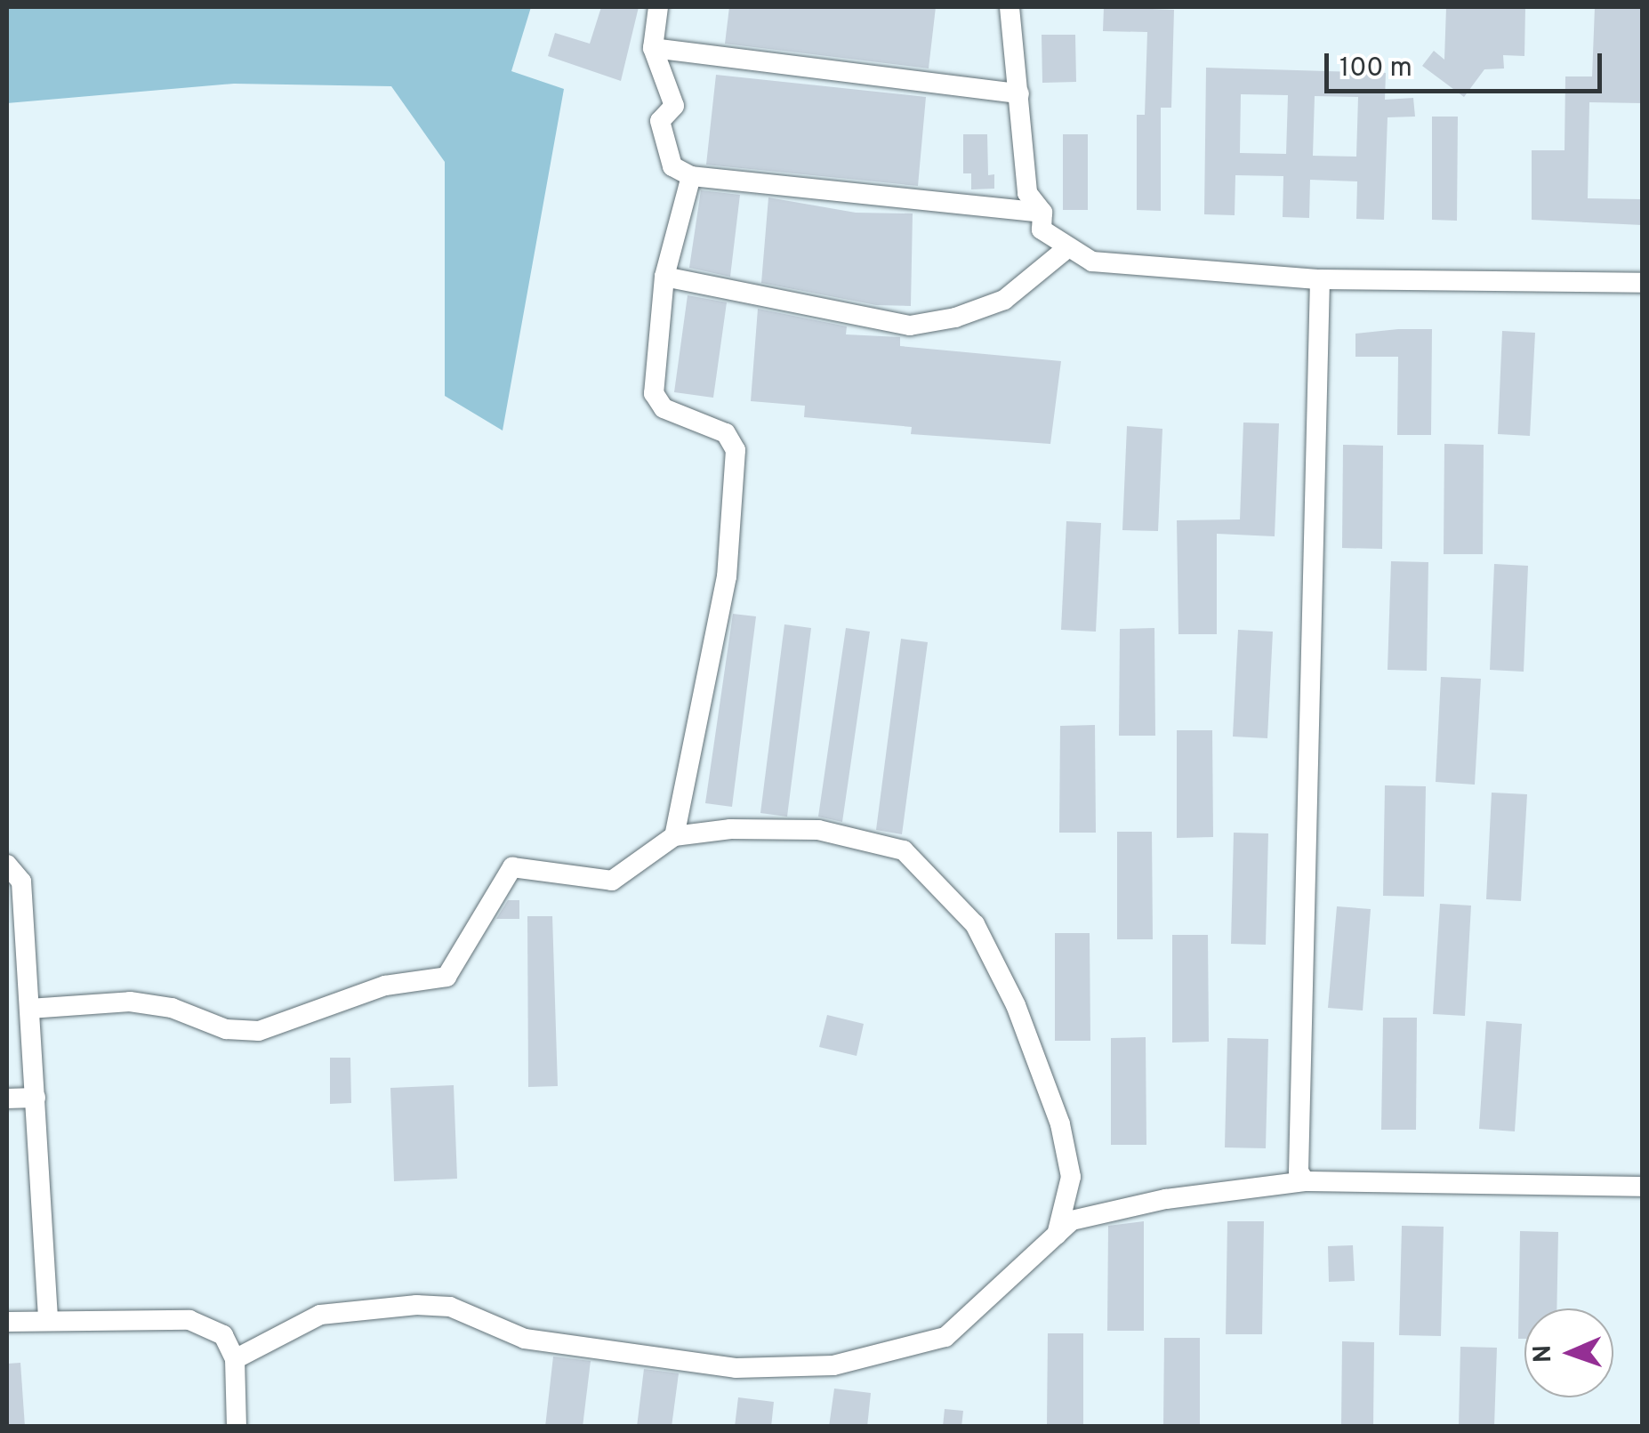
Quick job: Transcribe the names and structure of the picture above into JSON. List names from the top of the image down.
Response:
{
  "scale_bar": "100 m",
  "north": "left"
}
